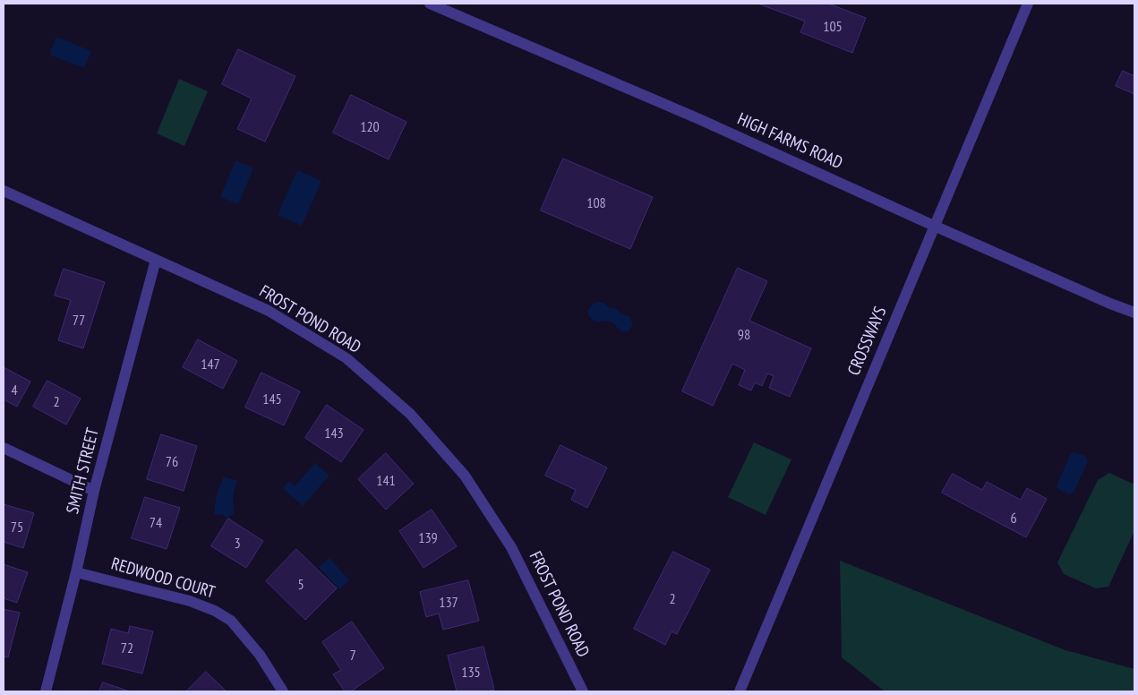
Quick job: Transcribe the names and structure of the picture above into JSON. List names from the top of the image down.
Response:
{
  "streets": {
    "street": [
      "HIGH FARMS ROAD",
      "FROST POND ROAD",
      "CROSSWAYS",
      "SMITH STREET",
      "REDWOOD COURT"
    ]
  },
  "crossings": [
    ["HIGH FARMS ROAD", "CROSSWAYS"],
    ["FROST POND ROAD", "SMITH STREET"],
    ["SMITH STREET", "REDWOOD COURT"]
  ],
  "house_numbers": [
    "105",
    "120",
    "108",
    "77",
    "98",
    "147",
    "4",
    "145",
    "2",
    "143",
    "76",
    "141",
    "6",
    "74",
    "75",
    "139",
    "3",
    "5",
    "2",
    "137",
    "72",
    "7",
    "135"
  ]
}
